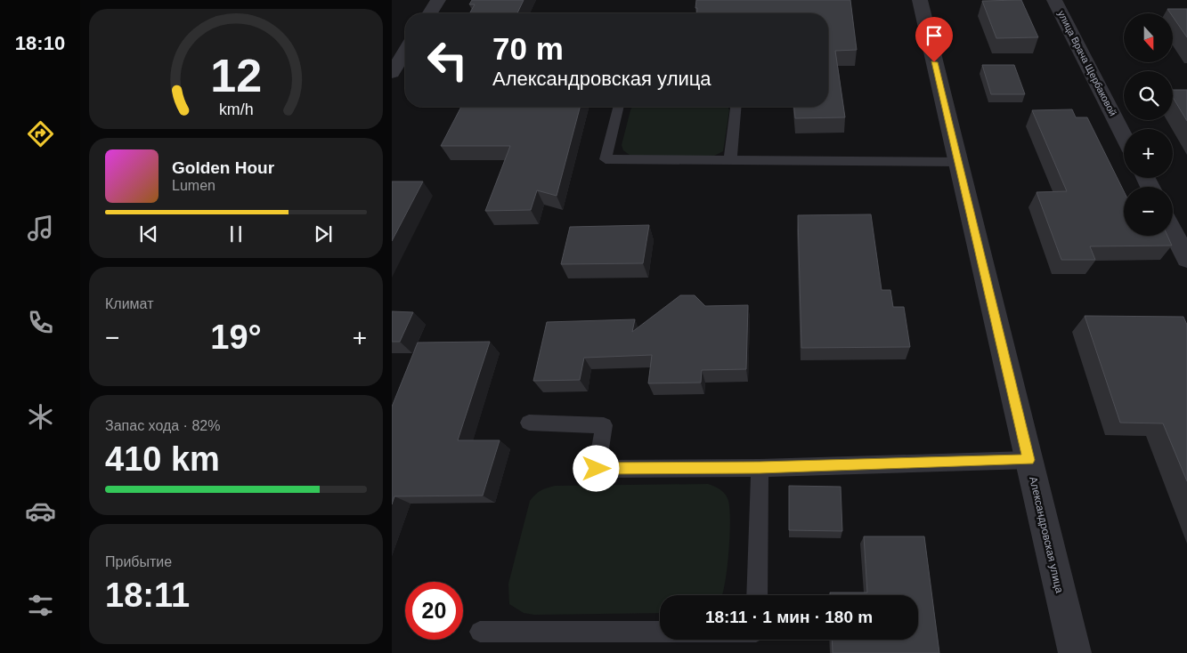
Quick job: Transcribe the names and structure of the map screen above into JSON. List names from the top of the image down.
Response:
{
  "streets": {
    "street": ["улица Врача Щербаковой", "Александровская улица"]
  },
  "north": "bottom",
  "page": {
    "tabs": "18:10",
    "map_buttons": ["+", "−"],
    "turn": ["70 m", "Александровская улица"],
    "song": ["Golden Hour", "Lumen"],
    "tile": [
      "Климат",
      ["Запас хода · 82%", "410 km"],
      ["Прибытие", "18:11"]
    ],
    "heat": ["−", "19°", "+"],
    "limit": "20",
    "trip": "18:11 · 1 мин · 180 m",
    "gauge": ["12", "km/h"]
  }
}
